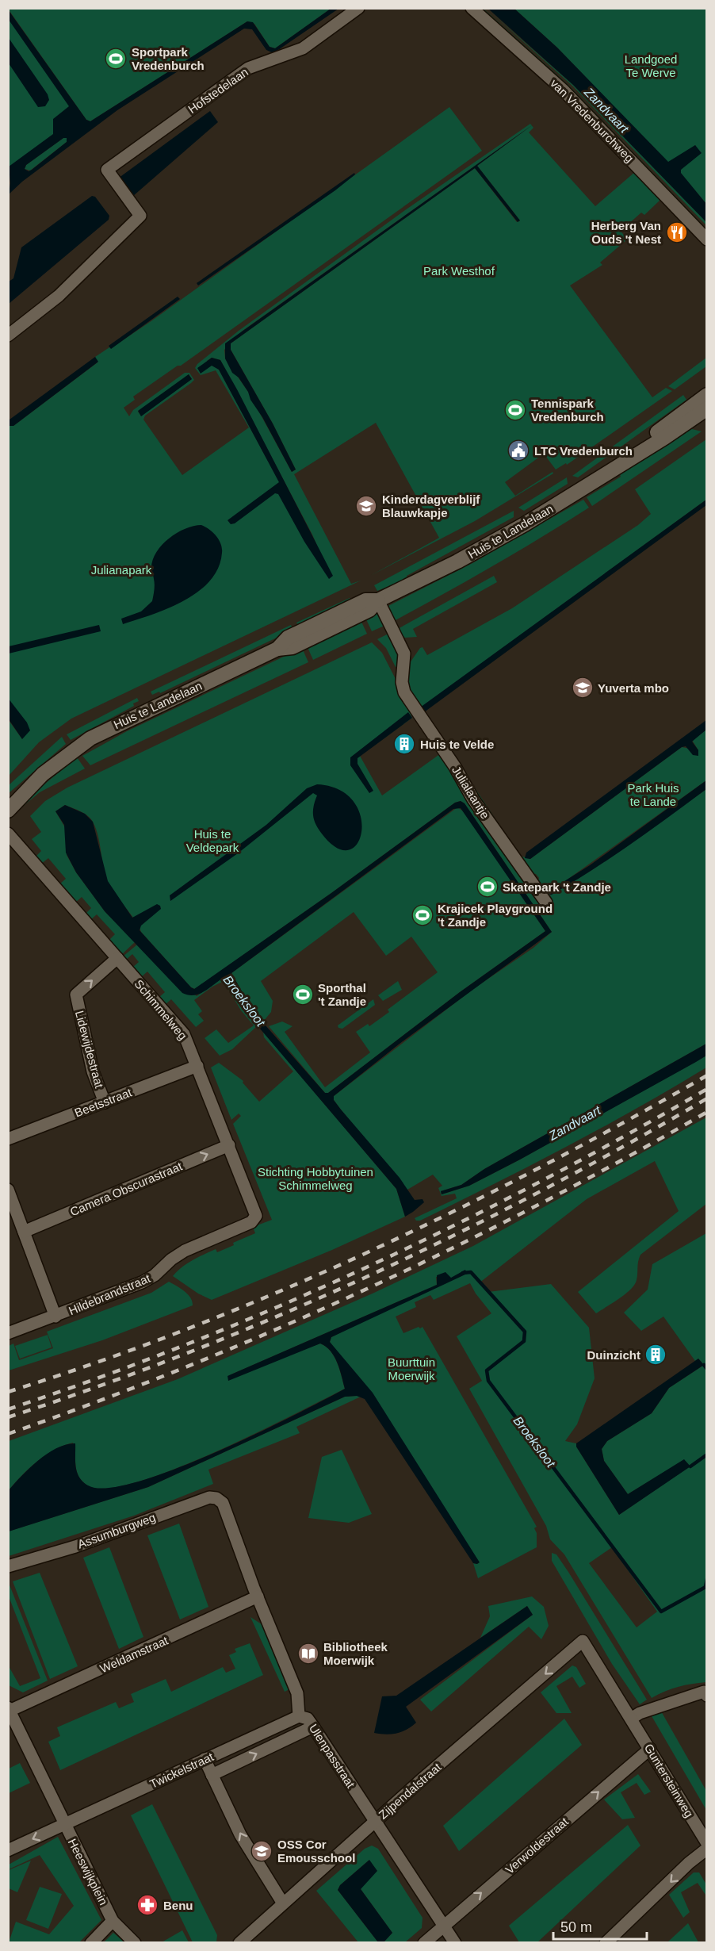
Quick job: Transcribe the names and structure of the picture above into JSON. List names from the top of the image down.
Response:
{
  "streets": {
    "street": [
      "Hofstedelaan",
      "van Vredenburchweg",
      "Huis te Landelaan",
      "Julialaantje",
      "Schimmelweg",
      "Lidewijdestraat",
      "Beetsstraat",
      "Camera Obscurastraat",
      "Hildebrandstraat",
      "Assumburgweg",
      "Weldamstraat",
      "Ulenpasstraat",
      "Twickelstraat",
      "Guntersteinweg",
      "Zijpendalstraat",
      "Verwoldestraat",
      "Heeswijkplein"
    ]
  },
  "crossings": [
    ["Huis te Landelaan", "Julialaantje"],
    ["Schimmelweg", "Lidewijdestraat"],
    ["Schimmelweg", "Beetsstraat"],
    ["Schimmelweg", "Camera Obscurastraat"],
    ["Schimmelweg", "Hildebrandstraat"],
    ["Lidewijdestraat", "Beetsstraat"],
    ["Assumburgweg", "Ulenpasstraat"],
    ["Weldamstraat", "Ulenpasstraat"],
    ["Ulenpasstraat", "Twickelstraat"],
    ["Ulenpasstraat", "Zijpendalstraat"],
    ["Ulenpasstraat", "Verwoldestraat"],
    ["Twickelstraat", "Heeswijkplein"],
    ["Guntersteinweg", "Zijpendalstraat"],
    ["Guntersteinweg", "Verwoldestraat"]
  ],
  "one_way": [
    "Lidewijdestraat",
    "Camera Obscurastraat",
    "Zijpendalstraat",
    "Verwoldestraat"
  ],
  "water": ["Zandvaart", "Broeksloot"],
  "parks": [
    "Landgoed Te Werve",
    "Park Westhof",
    "Julianapark",
    "Park Huis te Lande",
    "Huis te Veldepark",
    "Stichting Hobbytuinen Schimmelweg",
    "Buurttuin Moerwijk"
  ],
  "places": {
    "sports": [
      "Sportpark Vredenburch",
      "Tennispark Vredenburch",
      "Skatepark 't Zandje",
      "Krajicek Playground 't Zandje",
      "Sporthal 't Zandje"
    ],
    "restaurant": ["Herberg Van Ouds 't Nest"],
    "public building": ["LTC Vredenburch"],
    "school or university": ["Kinderdagverblijf Blauwkapje", "Yuverta mbo", "OSS Cor Emousschool"],
    "building": ["Huis te Velde", "Duinzicht"],
    "library": ["Bibliotheek Moerwijk"],
    "pharmacy": ["Benu"]
  },
  "scale_bar": "50 m"
}
